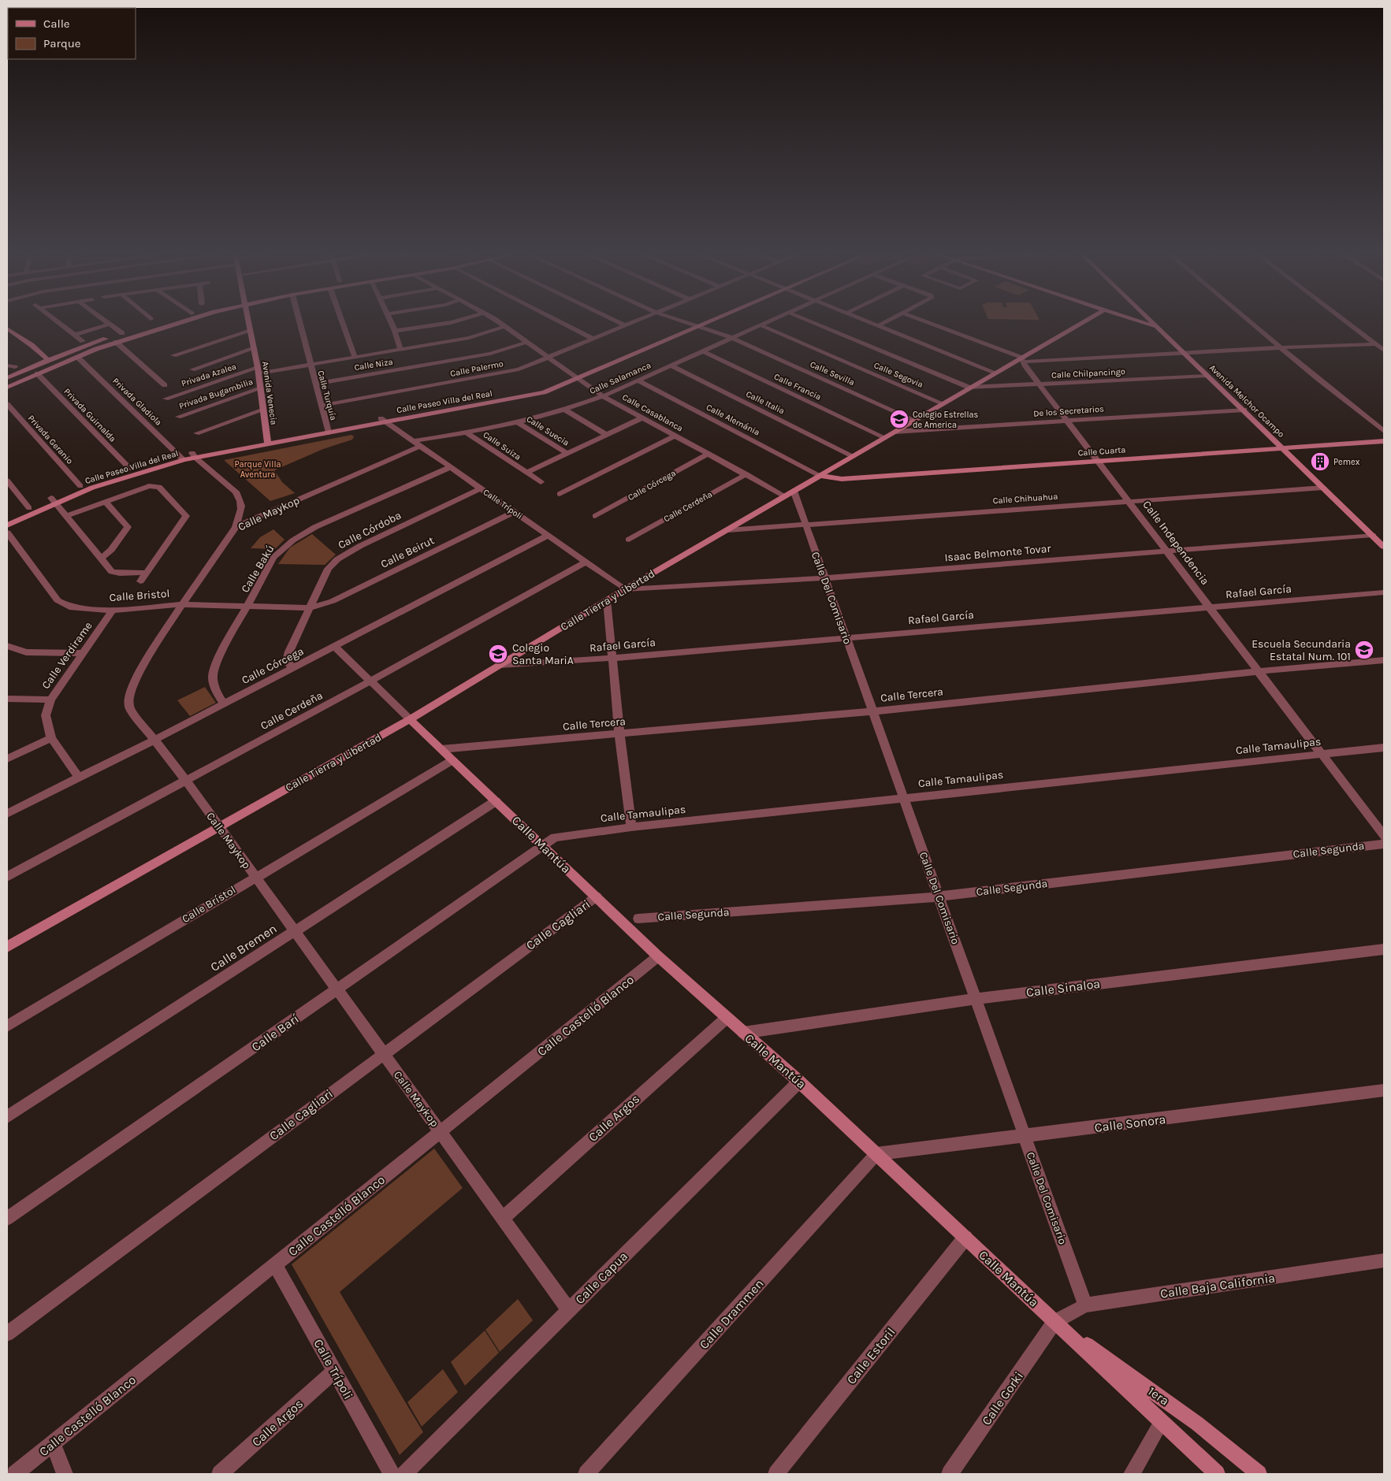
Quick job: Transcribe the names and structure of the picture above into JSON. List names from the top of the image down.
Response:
{
  "streets": {
    "street": [
      "Calle Niza",
      "Calle Palermo",
      "Calle Sevilla",
      "Calle Chilpancingo",
      "Privada Azalea",
      "Calle Segovia",
      "Calle Salamanca",
      "Calle Francia",
      "Avenida Venecia",
      "Privada Bugambilia",
      "Calle Turquía",
      "Avenida Melchor Ocampo",
      "Privada Gladiola",
      "Calle Paseo Villa del Real",
      "Calle Italia",
      "De los Secretarios",
      "Calle Casablanca",
      "Privada Guirnalda",
      "Calle Alemánia",
      "Calle Suecia",
      "Privada Geranio",
      "Calle Suiza",
      "Calle Cuarta",
      "Calle Córcega",
      "Calle Chihuahua",
      "Calle Trípoli",
      "Calle Cerdeña",
      "Calle Maykop",
      "Calle Córdoba",
      "Calle Independencia",
      "Calle Beirut",
      "Isaac Belmonte Tovar",
      "Calle Bakú",
      "Rafael García",
      "Calle Bristol",
      "Calle Del Comisario",
      "Calle Tierra y Libertad",
      "Calle Verdirame",
      "Calle Tercera",
      "Calle Tamaulipas",
      "Calle Mantúa",
      "Calle Segunda",
      "Calle Brístol",
      "Calle Cagliari",
      "Calle Bremen",
      "Calle Sinaloa",
      "Calle Castelló Blanco",
      "Calle Barí",
      "Calle Argos",
      "Calle Sonora",
      "Calle Capua",
      "Calle Baja California",
      "Calle Drammen",
      "Calle Estoril",
      "1era",
      "Calle Gorki"
    ]
  },
  "crossings": [
    ["Calle Niza", "Calle Turquía"],
    ["Calle Niza", "Calle Casablanca"],
    ["Calle Palermo", "Calle Turquía"],
    ["Calle Palermo", "Calle Casablanca"],
    ["Calle Sevilla", "Calle Salamanca"],
    ["Calle Sevilla", "Calle Paseo Villa del Real"],
    ["Calle Sevilla", "Calle Tierra y Libertad"],
    ["Calle Chilpancingo", "Avenida Melchor Ocampo"],
    ["Calle Chilpancingo", "Calle Independencia"],
    ["Calle Chilpancingo", "Calle Tierra y Libertad"],
    ["Privada Azalea", "Avenida Venecia"],
    ["Privada Azalea", "Calle Turquía"],
    ["Privada Azalea", "Calle Casablanca"],
    ["Calle Segovia", "Calle Salamanca"],
    ["Calle Segovia", "Calle Tierra y Libertad"],
    ["Calle Salamanca", "Calle Francia"],
    ["Calle Salamanca", "Calle Italia"],
    ["Calle Salamanca", "Calle Casablanca"],
    ["Calle Salamanca", "Calle Alemánia"],
    ["Calle Salamanca", "Calle Suecia"],
    ["Calle Salamanca", "Calle Suiza"],
    ["Calle Salamanca", "Calle Trípoli"],
    ["Calle Francia", "Calle Tierra y Libertad"],
    ["Avenida Venecia", "Privada Bugambilia"],
    ["Avenida Venecia", "Calle Paseo Villa del Real"],
    ["Calle Turquía", "Calle Paseo Villa del Real"],
    ["Avenida Melchor Ocampo", "De los Secretarios"],
    ["Avenida Melchor Ocampo", "Calle Cuarta"],
    ["Avenida Melchor Ocampo", "Calle Chihuahua"],
    ["Avenida Melchor Ocampo", "Isaac Belmonte Tovar"],
    ["Privada Gladiola", "Calle Paseo Villa del Real"],
    ["Calle Paseo Villa del Real", "Calle Casablanca"],
    ["Calle Paseo Villa del Real", "Privada Guirnalda"],
    ["Calle Paseo Villa del Real", "Privada Geranio"],
    ["Calle Paseo Villa del Real", "Calle Trípoli"],
    ["Calle Italia", "Calle Tierra y Libertad"],
    ["De los Secretarios", "Calle Independencia"],
    ["De los Secretarios", "Calle Tierra y Libertad"],
    ["Calle Casablanca", "Calle Córcega"],
    ["Calle Casablanca", "Calle Cerdeña"],
    ["Calle Casablanca", "Calle Tierra y Libertad"],
    ["Calle Alemánia", "Calle Cuarta"],
    ["Calle Alemánia", "Calle Tierra y Libertad"],
    ["Calle Cuarta", "Calle Independencia"],
    ["Calle Cuarta", "Calle Tierra y Libertad"],
    ["Calle Córcega", "Calle Trípoli"],
    ["Calle Córcega", "Calle Maykop"],
    ["Calle Córcega", "Calle Córdoba"],
    ["Calle Córcega", "Calle Bakú"],
    ["Calle Córcega", "Calle Verdirame"],
    ["Calle Córcega", "Calle Mantúa"],
    ["Calle Chihuahua", "Calle Independencia"],
    ["Calle Chihuahua", "Calle Del Comisario"],
    ["Calle Chihuahua", "Calle Tierra y Libertad"],
    ["Calle Trípoli", "Calle Cerdeña"],
    ["Calle Trípoli", "Calle Maykop"],
    ["Calle Trípoli", "Calle Córdoba"],
    ["Calle Trípoli", "Calle Beirut"],
    ["Calle Trípoli", "Isaac Belmonte Tovar"],
    ["Calle Trípoli", "Calle Bakú"],
    ["Calle Trípoli", "Calle Tierra y Libertad"],
    ["Calle Trípoli", "Calle Castelló Blanco"],
    ["Calle Trípoli", "Calle Argos"],
    ["Calle Cerdeña", "Calle Maykop"],
    ["Calle Cerdeña", "Calle Mantúa"],
    ["Calle Maykop", "Calle Bristol"],
    ["Calle Maykop", "Calle Tierra y Libertad"],
    ["Calle Maykop", "Calle Brístol"],
    ["Calle Maykop", "Calle Cagliari"],
    ["Calle Maykop", "Calle Bremen"],
    ["Calle Maykop", "Calle Castelló Blanco"],
    ["Calle Maykop", "Calle Barí"],
    ["Calle Maykop", "Calle Argos"],
    ["Calle Maykop", "Calle Capua"],
    ["Calle Córdoba", "Calle Beirut"],
    ["Calle Córdoba", "Calle Bristol"],
    ["Calle Independencia", "Isaac Belmonte Tovar"],
    ["Calle Independencia", "Rafael García"],
    ["Calle Independencia", "Calle Tierra y Libertad"],
    ["Calle Independencia", "Calle Tercera"],
    ["Calle Independencia", "Calle Tamaulipas"],
    ["Calle Beirut", "Calle Bristol"],
    ["Isaac Belmonte Tovar", "Calle Del Comisario"],
    ["Isaac Belmonte Tovar", "Calle Tierra y Libertad"],
    ["Calle Bakú", "Calle Bristol"],
    ["Rafael García", "Calle Del Comisario"],
    ["Rafael García", "Calle Tierra y Libertad"],
    ["Calle Bristol", "Calle Verdirame"],
    ["Calle Del Comisario", "Calle Tierra y Libertad"],
    ["Calle Del Comisario", "Calle Tercera"],
    ["Calle Del Comisario", "Calle Tamaulipas"],
    ["Calle Del Comisario", "Calle Segunda"],
    ["Calle Del Comisario", "Calle Sinaloa"],
    ["Calle Del Comisario", "Calle Sonora"],
    ["Calle Del Comisario", "Calle Baja California"],
    ["Calle Tierra y Libertad", "Calle Mantúa"],
    ["Calle Tercera", "Calle Mantúa"],
    ["Calle Tamaulipas", "Calle Mantúa"],
    ["Calle Tamaulipas", "Calle Barí"],
    ["Calle Mantúa", "Calle Brístol"],
    ["Calle Mantúa", "Calle Cagliari"],
    ["Calle Mantúa", "Calle Bremen"],
    ["Calle Mantúa", "Calle Sinaloa"],
    ["Calle Mantúa", "Calle Castelló Blanco"],
    ["Calle Mantúa", "Calle Barí"],
    ["Calle Mantúa", "Calle Argos"],
    ["Calle Mantúa", "Calle Sonora"],
    ["Calle Mantúa", "Calle Capua"],
    ["Calle Mantúa", "Calle Baja California"],
    ["Calle Mantúa", "Calle Drammen"],
    ["Calle Mantúa", "Calle Estoril"],
    ["Calle Mantúa", "1era"],
    ["Calle Mantúa", "Calle Gorki"],
    ["Calle Sonora", "Calle Drammen"],
    ["Calle Baja California", "1era"],
    ["Calle Baja California", "Calle Gorki"],
    ["1era", "Calle Gorki"]
  ],
  "parks": ["Parque Villa Aventura"],
  "places": {
    "school or university": ["Colegio Estrellas de America", "Escuela Secundaria Estatal Num. 101", "Colegio Santa MariA"],
    "building": ["Pemex"]
  },
  "legend": ["Calle", "Parque"]
}
